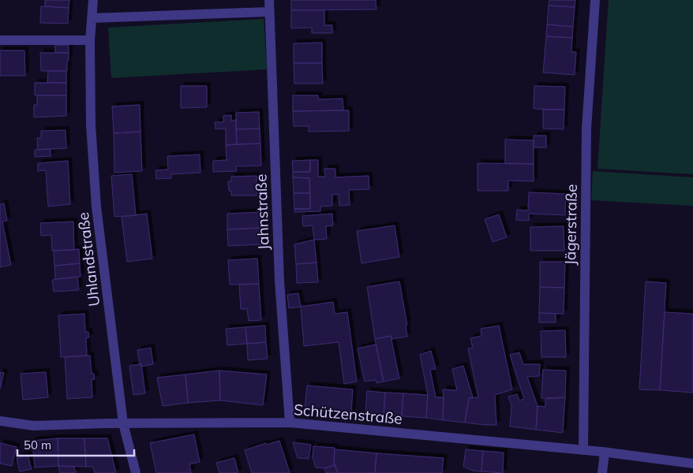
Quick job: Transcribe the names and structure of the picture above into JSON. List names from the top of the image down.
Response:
{
  "streets": {
    "street": [
      "Jahnstraße",
      "Jägerstraße",
      "Uhlandstraße",
      "Schützenstraße"
    ]
  },
  "crossings": [
    ["Jahnstraße", "Schützenstraße"],
    ["Jägerstraße", "Schützenstraße"],
    ["Uhlandstraße", "Schützenstraße"]
  ],
  "scale_bar": "50 m"
}
